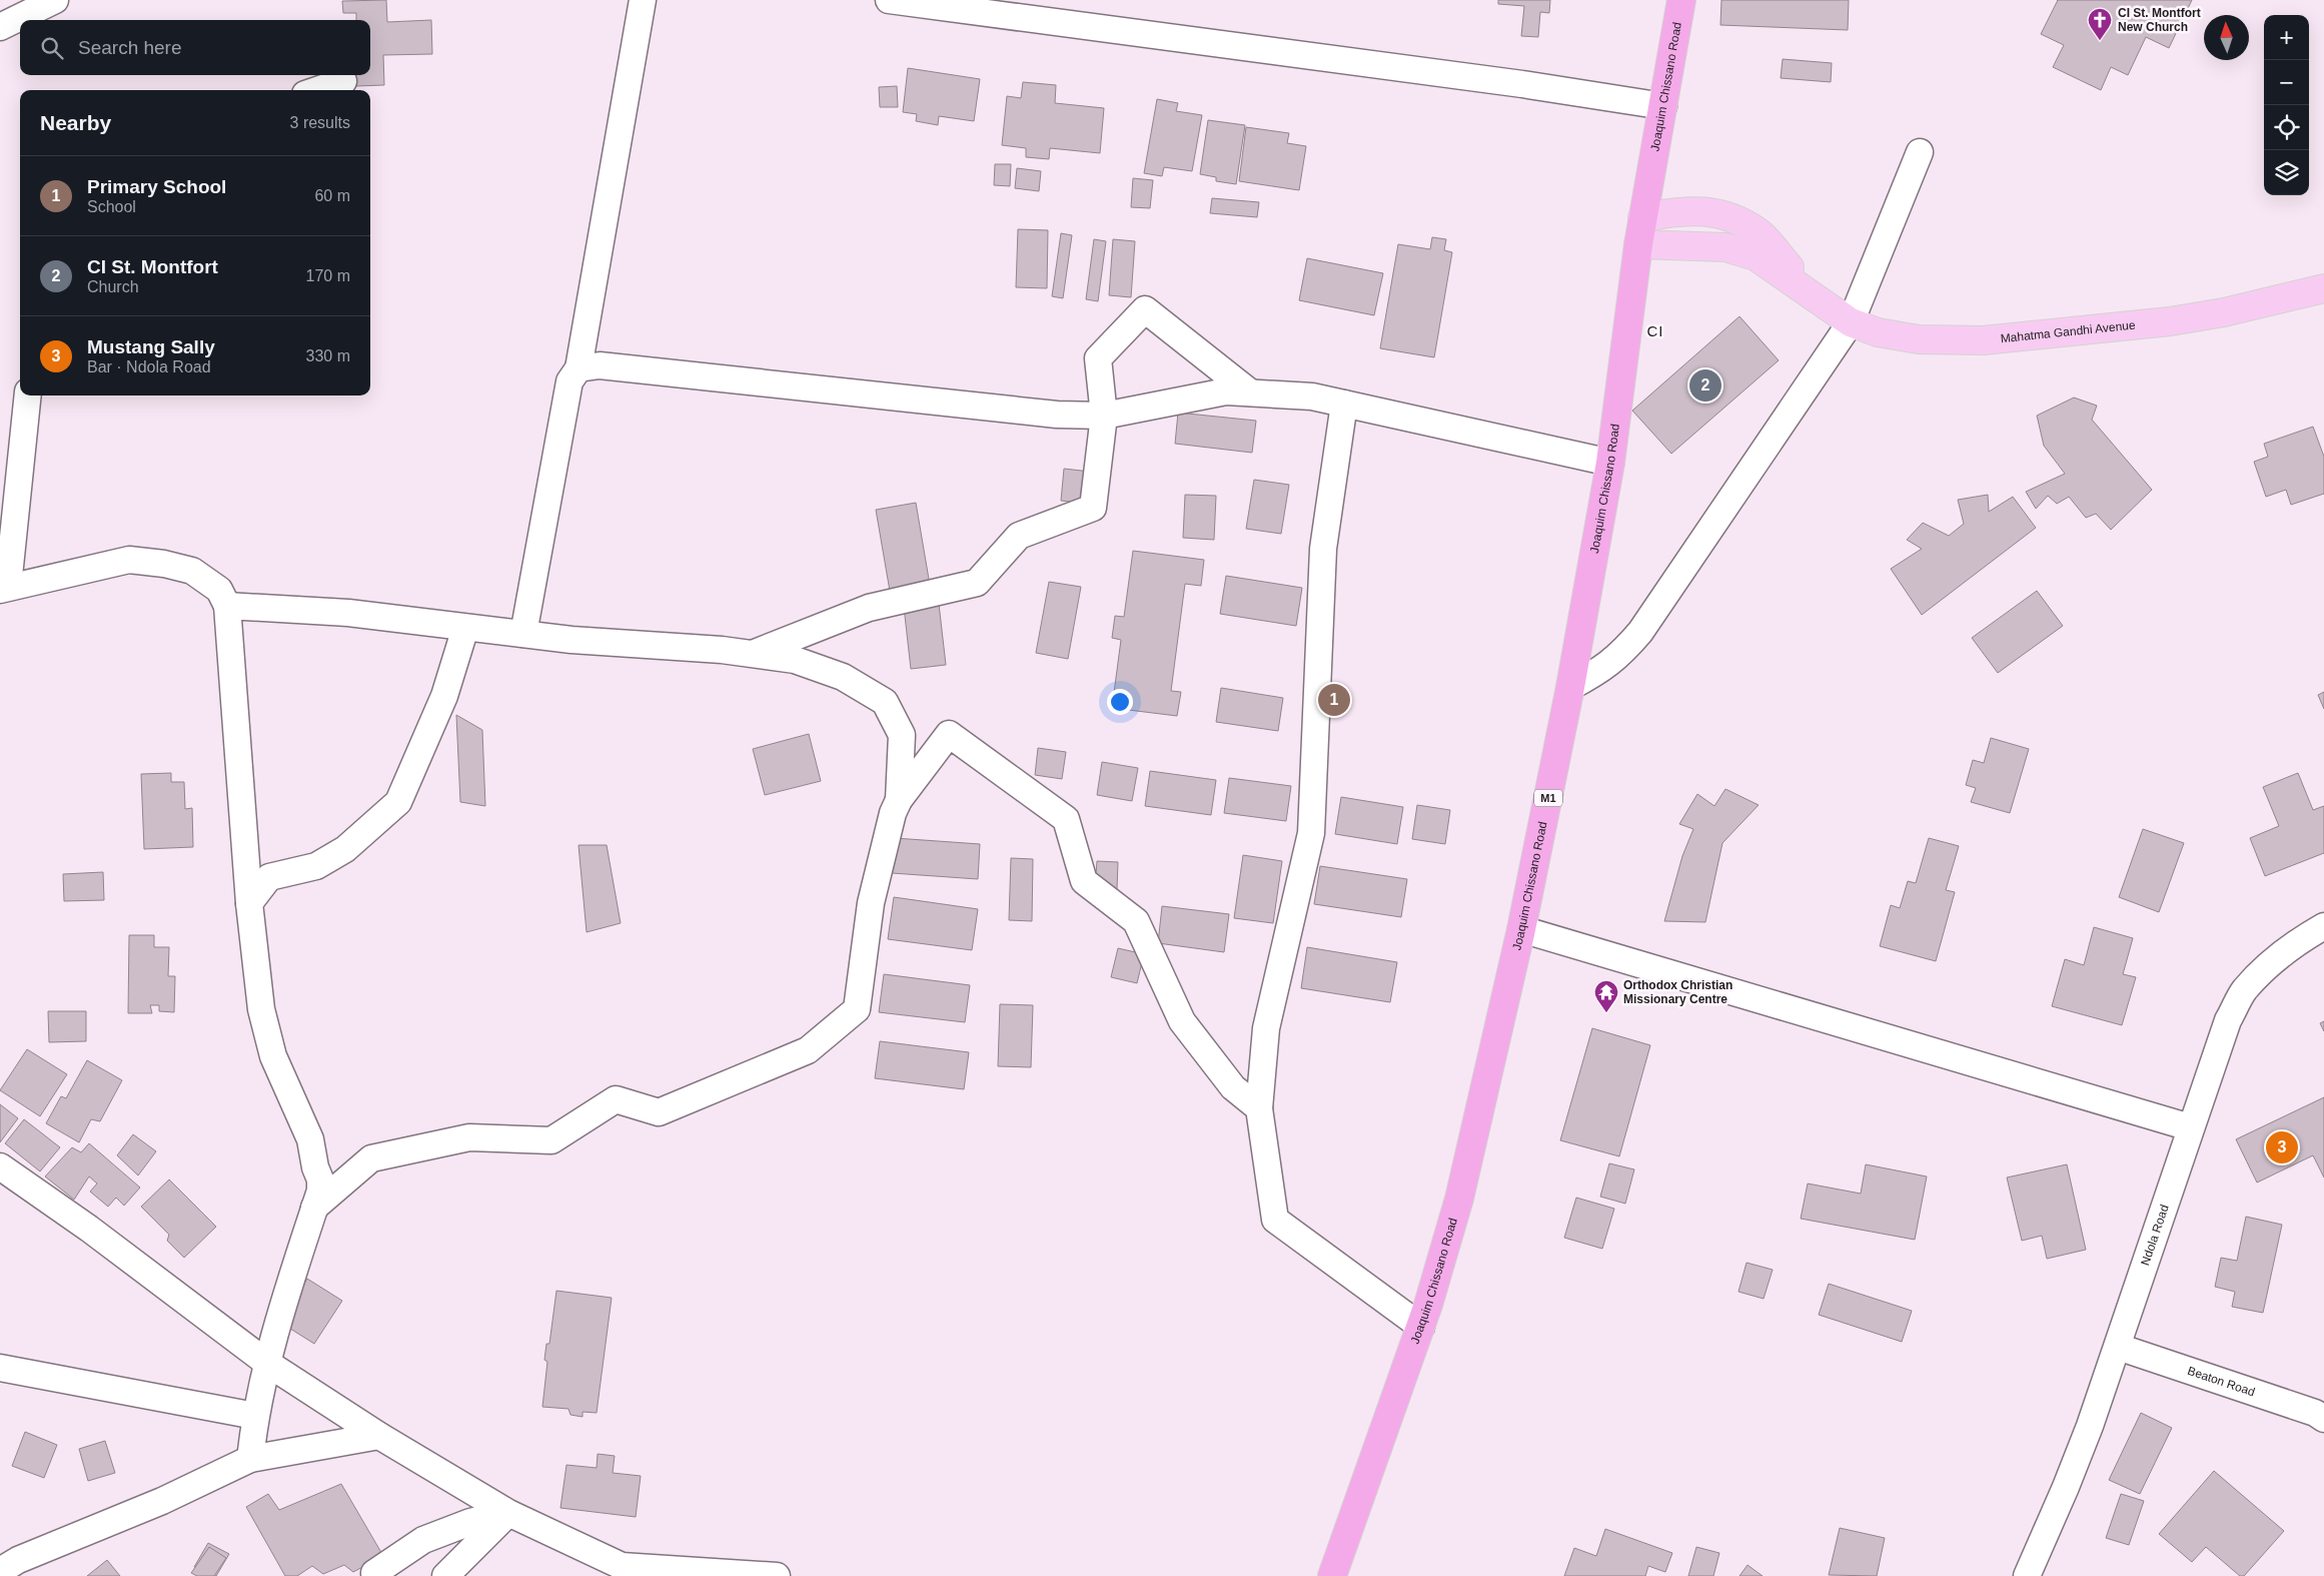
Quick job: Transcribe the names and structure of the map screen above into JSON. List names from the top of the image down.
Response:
{
  "streets": {
    "highway": ["Joaquim Chissano Road", "M1"],
    "main road": ["Mahatma Gandhi Avenue"],
    "street": ["Ndola Road", "Beaton Road"]
  },
  "crossings": [
    ["Joaquim Chissano Road", "Mahatma Gandhi Avenue"],
    ["Ndola Road", "Beaton Road"]
  ],
  "districts": ["CI"],
  "places": {
    "church": ["CI St. Montfort New Church"],
    "temple": ["Orthodox Christian Missionary Centre"]
  },
  "north": "top",
  "page": {
    "map_buttons": ["+", "−"],
    "search": "Search here",
    "heading": ["Nearby", "3 results"],
    "list": [
      {
        "mark": "1",
        "name": "Primary School",
        "note": "School",
        "value": "60 m"
      },
      {
        "mark": "2",
        "name": "CI St. Montfort",
        "note": "Church",
        "value": "170 m"
      },
      {
        "mark": "3",
        "name": "Mustang Sally",
        "note": "Bar · Ndola Road",
        "value": "330 m"
      }
    ],
    "pins": ["2", "1", "3"]
  }
}
